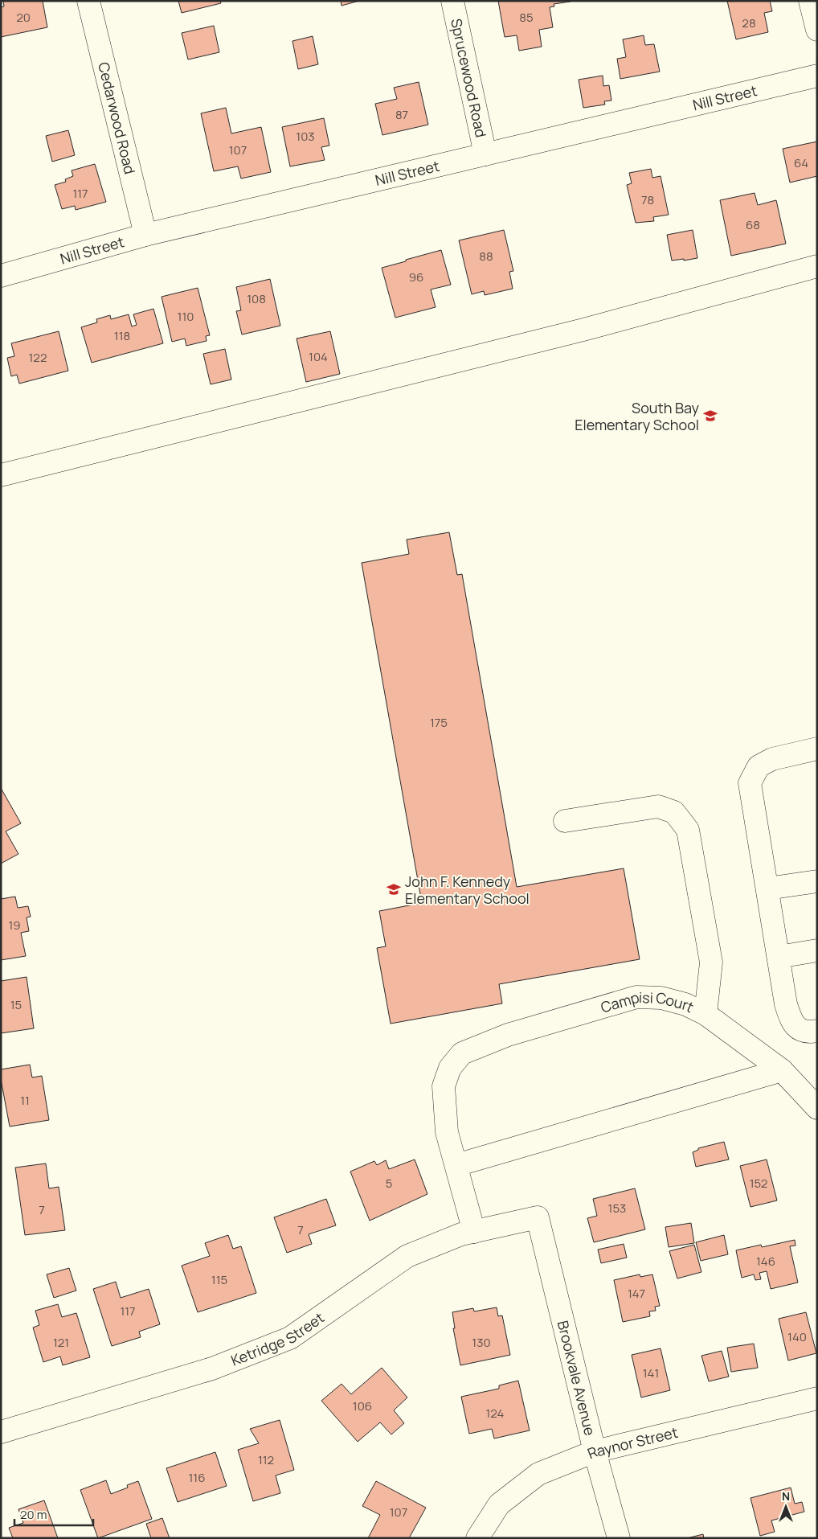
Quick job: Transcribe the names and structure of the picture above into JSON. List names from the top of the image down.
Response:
{
  "streets": {
    "street": [
      "Sprucewood Road",
      "Nill Street",
      "Cedarwood Road",
      "Campisi Court",
      "Ketridge Street",
      "Brookvale Avenue",
      "Raynor Street"
    ]
  },
  "crossings": [
    ["Sprucewood Road", "Nill Street"],
    ["Nill Street", "Cedarwood Road"],
    ["Campisi Court", "Ketridge Street"],
    ["Ketridge Street", "Brookvale Avenue"],
    ["Brookvale Avenue", "Raynor Street"]
  ],
  "places": {
    "school or university": ["South Bay Elementary School", "John F. Kennedy Elementary School"]
  },
  "house_numbers": [
    "20",
    "85",
    "28",
    "87",
    "103",
    "107",
    "64",
    "117",
    "78",
    "68",
    "88",
    "96",
    "108",
    "110",
    "118",
    "104",
    "122",
    "175",
    "19",
    "15",
    "11",
    "5",
    "152",
    "153",
    "7",
    "7",
    "146",
    "115",
    "147",
    "117",
    "140",
    "121",
    "130",
    "141",
    "106",
    "124",
    "112",
    "116",
    "107"
  ],
  "scale_bar": "20 m",
  "north": "top"
}
